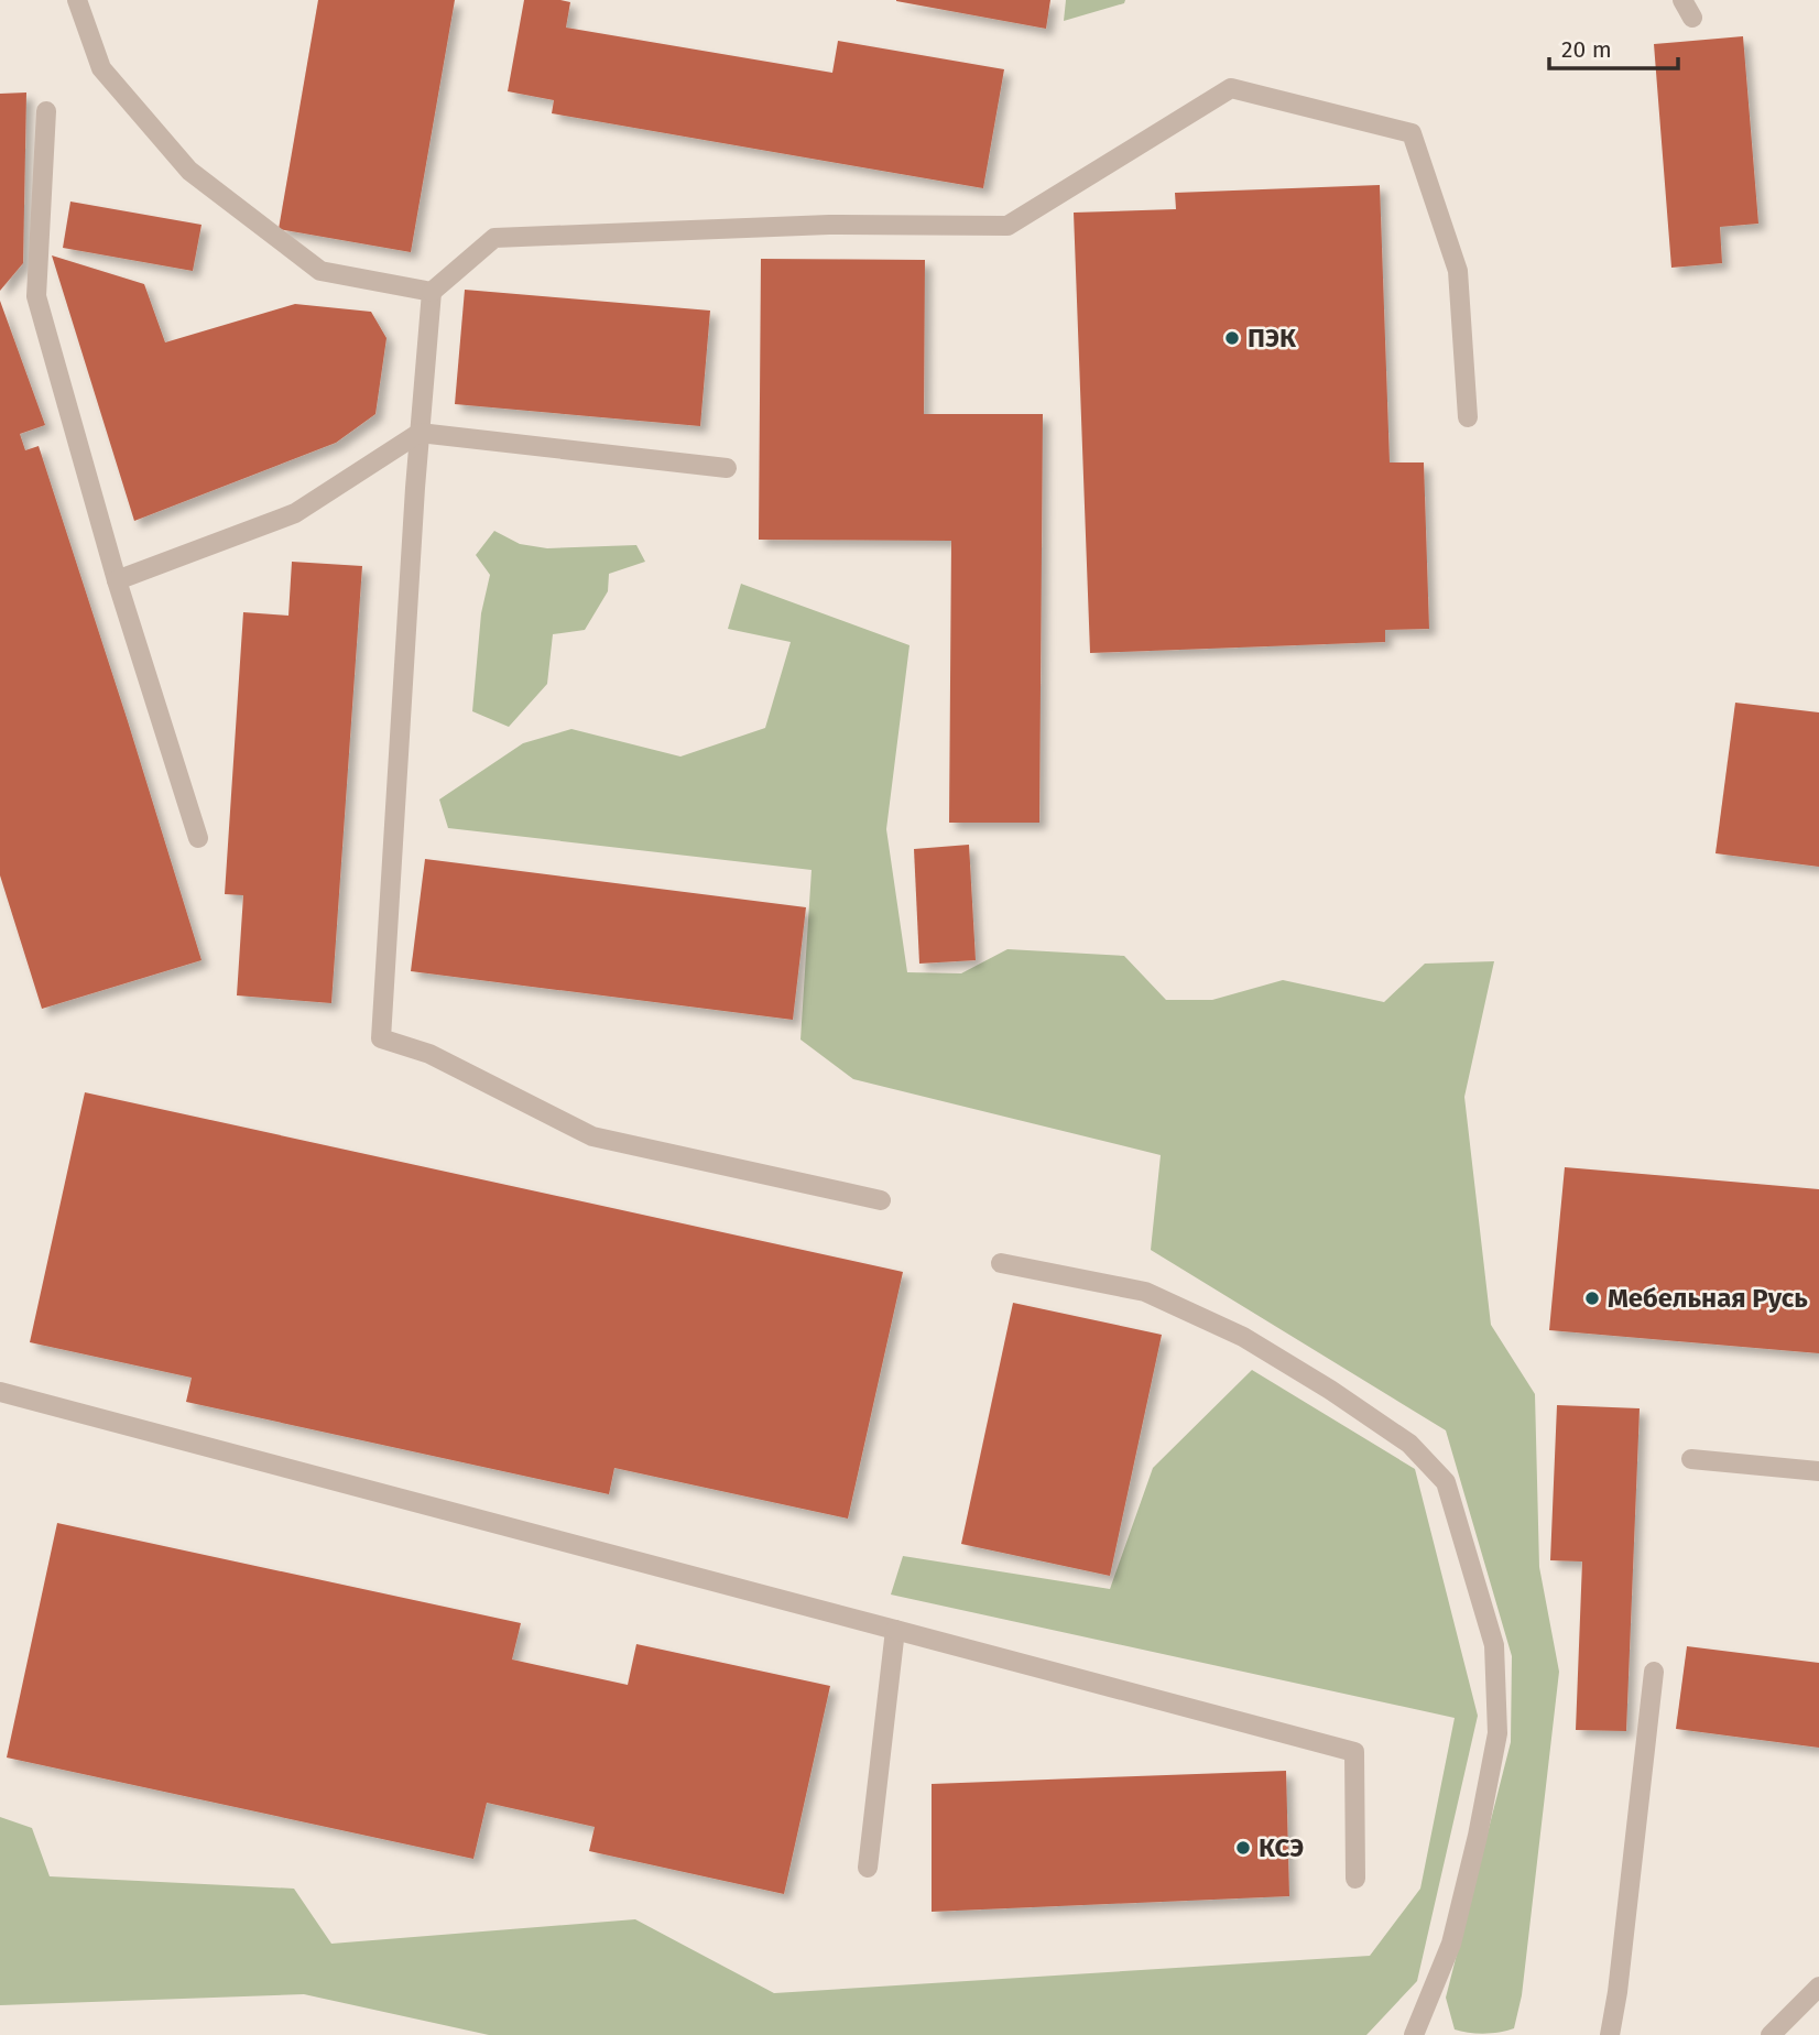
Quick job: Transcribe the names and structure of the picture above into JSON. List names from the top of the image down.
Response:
{
  "places": ["ПЭК", "Мебельная Русь", "КСЭ"],
  "scale_bar": "20 m"
}
